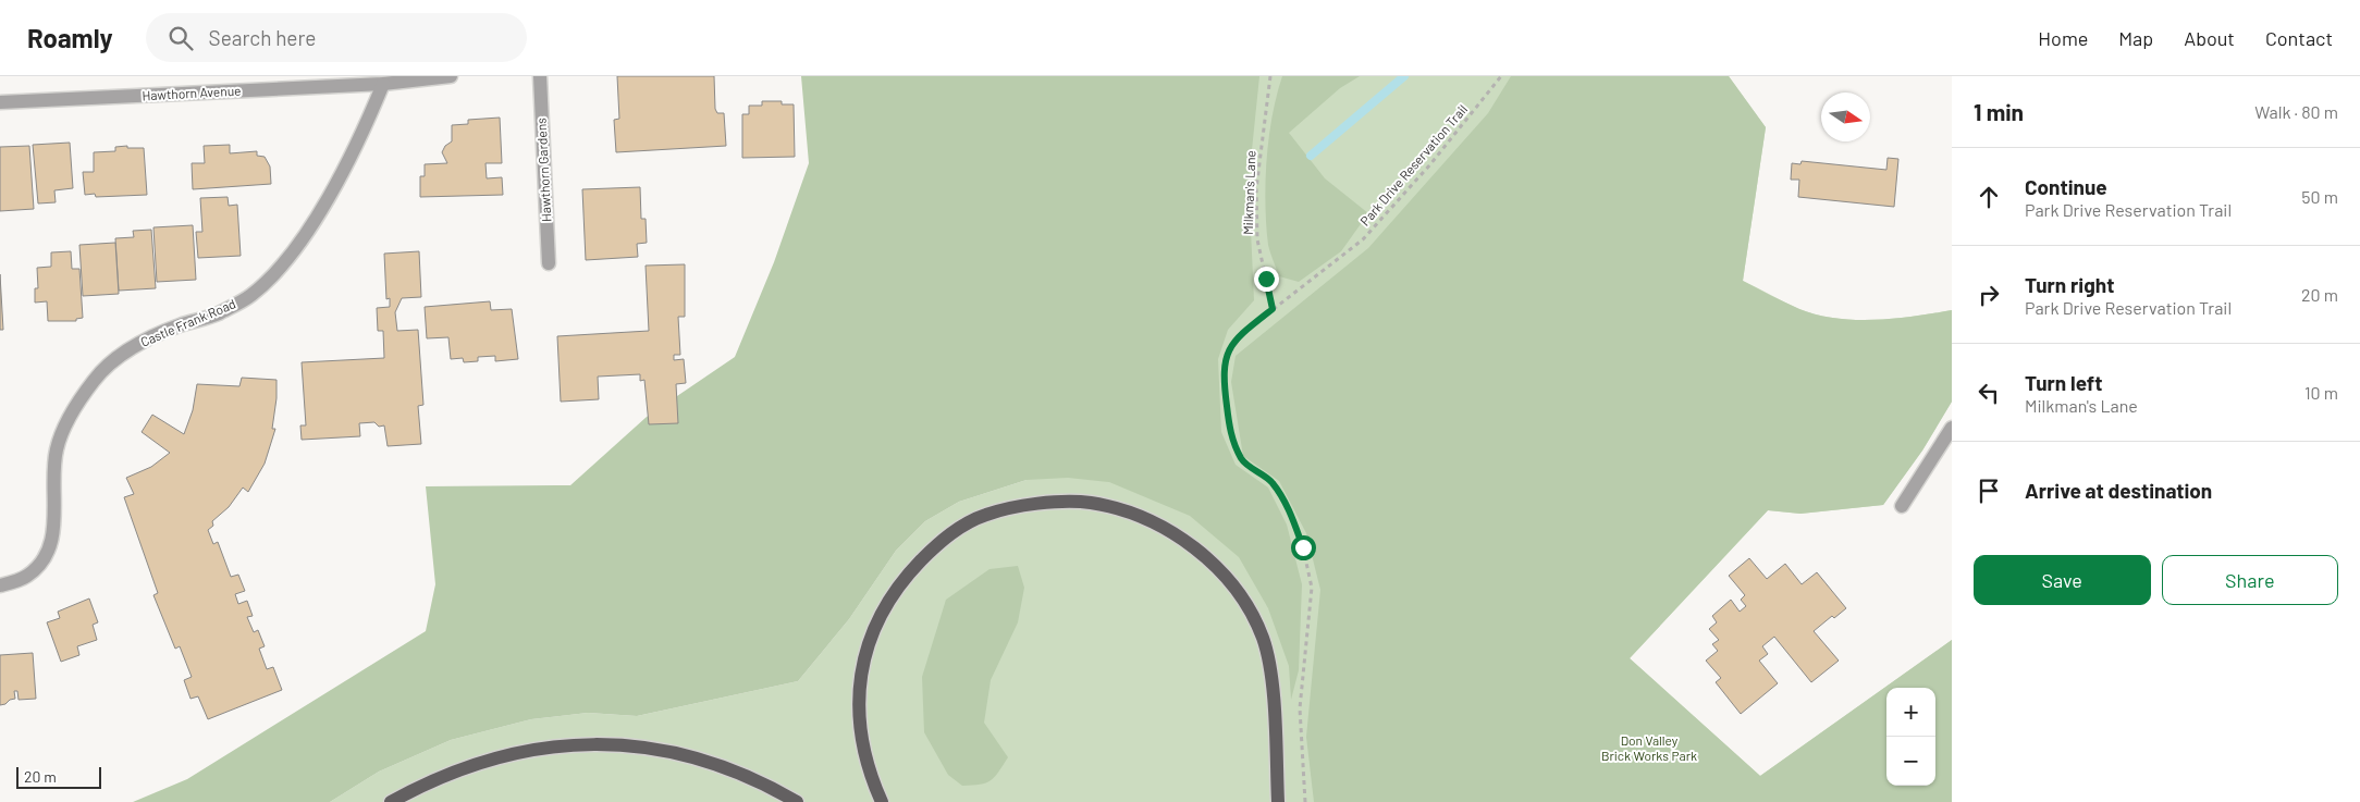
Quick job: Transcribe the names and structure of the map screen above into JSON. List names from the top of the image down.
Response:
{
  "streets": {
    "street": ["Hawthorn Avenue", "Hawthorn Gardens", "Castle Frank Road"],
    "path": ["Park Drive Reservation Trail", "Milkman's Lane"]
  },
  "crossings": [
    ["Hawthorn Avenue", "Castle Frank Road"],
    ["Park Drive Reservation Trail", "Milkman's Lane"]
  ],
  "parks": ["Don Valley Brick Works Park"],
  "scale_bar": "20 m",
  "north": "right",
  "page": {
    "header": "Roamly",
    "search": "Search here",
    "nav": [
      "Home",
      "Map",
      "About",
      "Contact"
    ],
    "heading": ["1 min", "Walk · 80 m"],
    "list": [
      ["Continue", "Park Drive Reservation Trail", "50 m"],
      ["Turn right", "Park Drive Reservation Trail", "20 m"],
      ["Turn left", "Milkman's Lane", "10 m"],
      "Arrive at destination"
    ],
    "buttons": ["Save", "Share"],
    "map_buttons": ["+", "−"],
    "scale": "20 m"
  }
}
